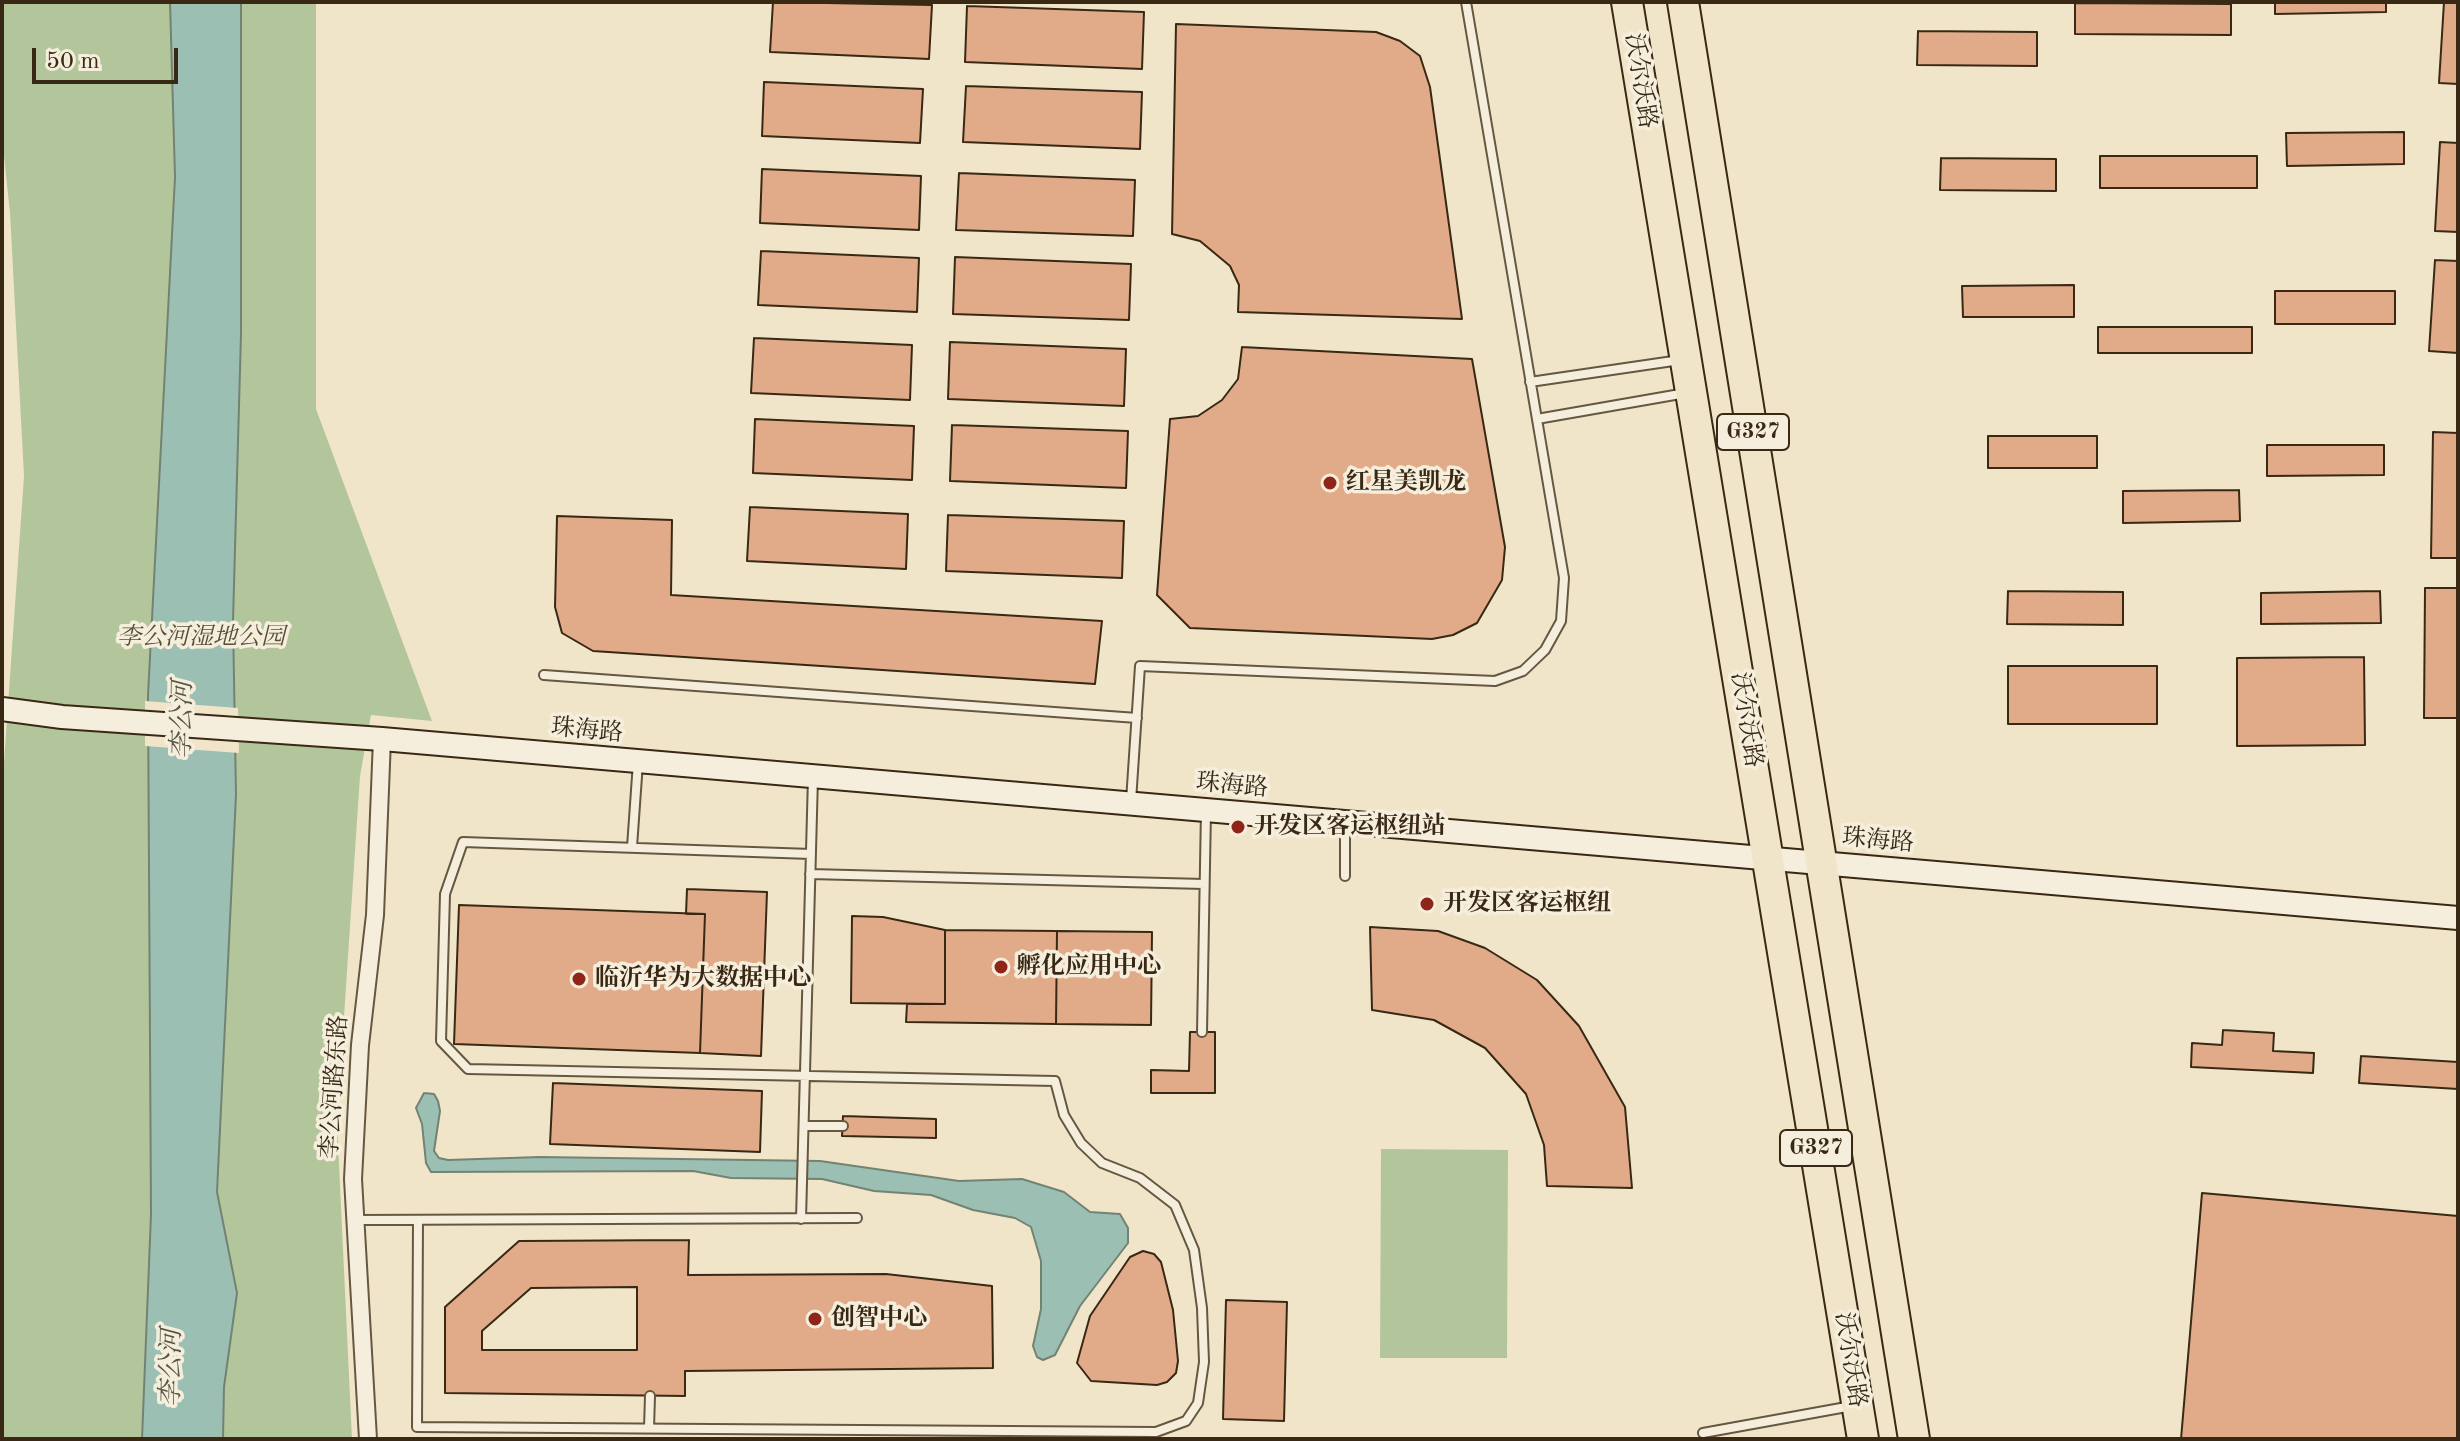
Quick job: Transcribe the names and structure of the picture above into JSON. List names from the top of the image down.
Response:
{
  "streets": {
    "highway": ["沃尔沃路", "G327"],
    "main road": ["珠海路"],
    "street": ["李公河路东路"]
  },
  "crossings": [
    ["沃尔沃路", "珠海路"],
    ["G327", "珠海路"],
    ["珠海路", "李公河路东路"]
  ],
  "water": ["李公河"],
  "parks": ["李公河湿地公园"],
  "places": [
    "红星美凯龙",
    "开发区客运枢纽站",
    "开发区客运枢纽",
    "孵化应用中心",
    "临沂华为大数据中心",
    "创智中心"
  ],
  "scale_bar": "50 m"
}
